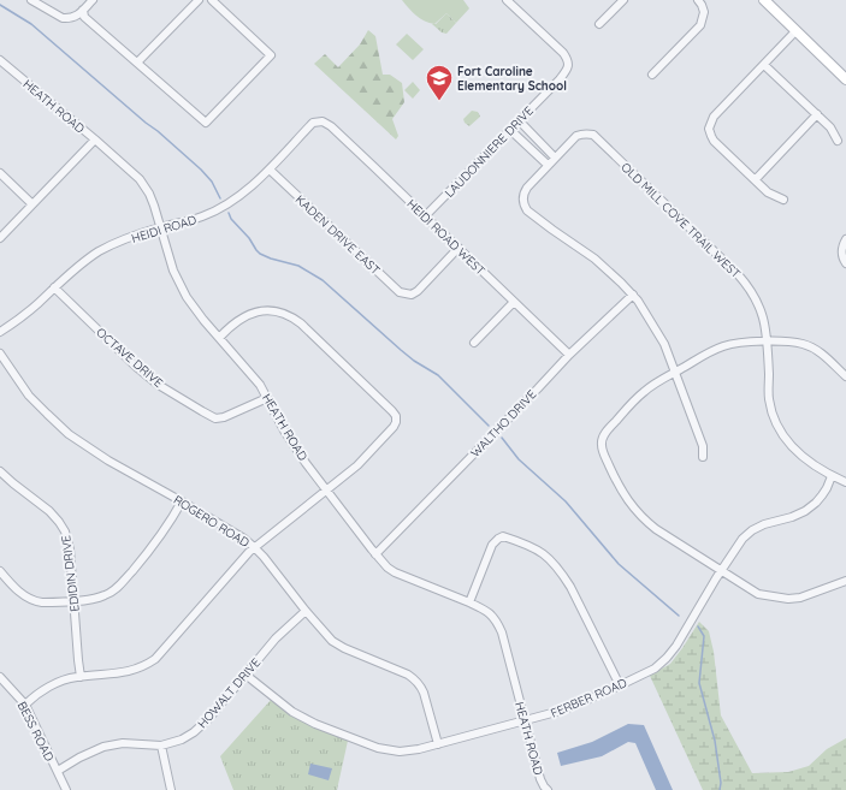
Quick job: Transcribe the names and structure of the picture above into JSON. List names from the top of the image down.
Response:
{
  "streets": {
    "street": [
      "HEATH ROAD",
      "LAUDONNIERE DRIVE",
      "OLD MILL COVE TRAIL WEST",
      "HEIDI ROAD",
      "KADEN DRIVE EAST",
      "HEIDI ROAD WEST",
      "OCTAVE DRIVE",
      "WALTHO DRIVE",
      "ROGERO ROAD",
      "EDIDIN DRIVE",
      "HOWALT DRIVE",
      "FERBER ROAD",
      "BESS ROAD"
    ]
  },
  "crossings": [
    ["HEATH ROAD", "HEIDI ROAD"],
    ["HEATH ROAD", "OCTAVE DRIVE"],
    ["HEATH ROAD", "WALTHO DRIVE"],
    ["HEATH ROAD", "FERBER ROAD"],
    ["LAUDONNIERE DRIVE", "HEIDI ROAD WEST"],
    ["OLD MILL COVE TRAIL WEST", "FERBER ROAD"],
    ["HEIDI ROAD", "KADEN DRIVE EAST"],
    ["HEIDI ROAD", "HEIDI ROAD WEST"],
    ["HEIDI ROAD", "OCTAVE DRIVE"],
    ["KADEN DRIVE EAST", "HEIDI ROAD WEST"],
    ["HEIDI ROAD WEST", "WALTHO DRIVE"],
    ["ROGERO ROAD", "HOWALT DRIVE"],
    ["ROGERO ROAD", "FERBER ROAD"],
    ["HOWALT DRIVE", "FERBER ROAD"],
    ["HOWALT DRIVE", "BESS ROAD"]
  ],
  "places": {
    "school or university": ["Fort Caroline Elementary School"]
  }
}
